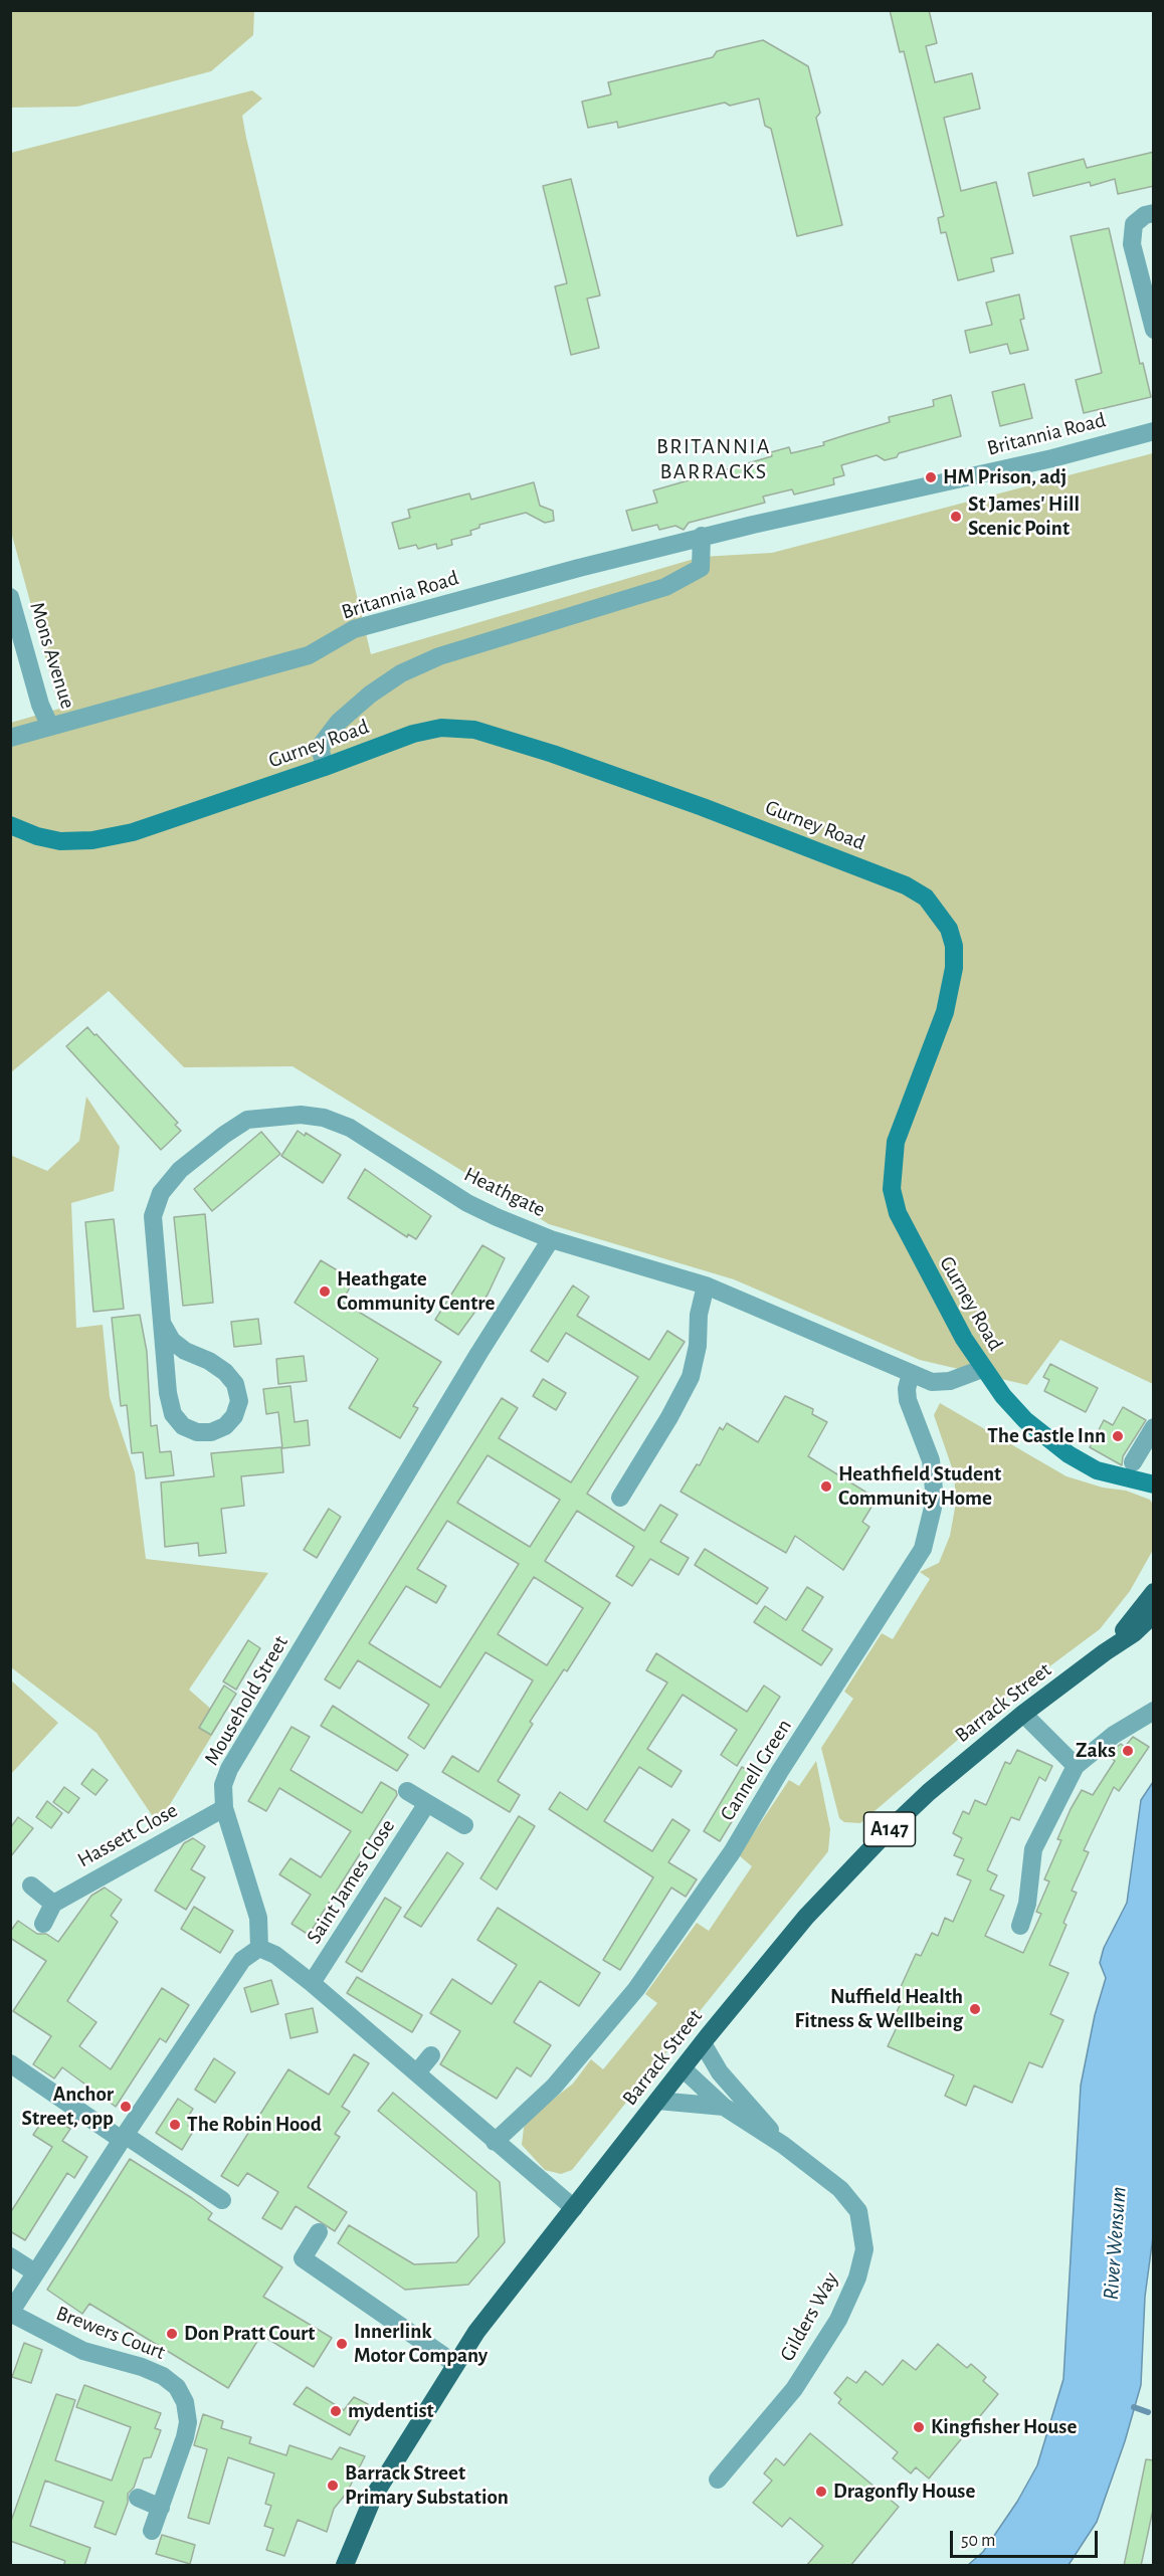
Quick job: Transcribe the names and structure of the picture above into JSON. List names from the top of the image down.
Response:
{
  "streets": {
    "main road": ["Barrack Street", "A147"],
    "street": [
      "Britannia Road",
      "Mons Avenue",
      "Gurney Road",
      "Heathgate",
      "Mousehold Street",
      "Cannell Green",
      "Hassett Close",
      "Saint James Close",
      "Gilders Way",
      "Brewers Court"
    ]
  },
  "crossings": [
    ["Britannia Road", "Mons Avenue"],
    ["Gurney Road", "Heathgate"],
    ["Heathgate", "Mousehold Street"],
    ["Heathgate", "Cannell Green"],
    ["Mousehold Street", "Hassett Close"],
    ["Barrack Street", "Gilders Way"]
  ],
  "districts": ["BRITANNIA BARRACKS"],
  "water": ["River Wensum"],
  "places": [
    "HM Prison, adj",
    "St James' Hill Scenic Point",
    "Heathgate Community Centre",
    "The Castle Inn",
    "Heathfield Student Community Home",
    "Zaks",
    "Nuffield Health Fitness & Wellbeing",
    "Anchor Street, opp",
    "The Robin Hood",
    "Don Pratt Court",
    "Innerlink Motor Company",
    "mydentist",
    "Kingfisher House",
    "Barrack Street Primary Substation",
    "Dragonfly House"
  ],
  "scale_bar": "50 m"
}
